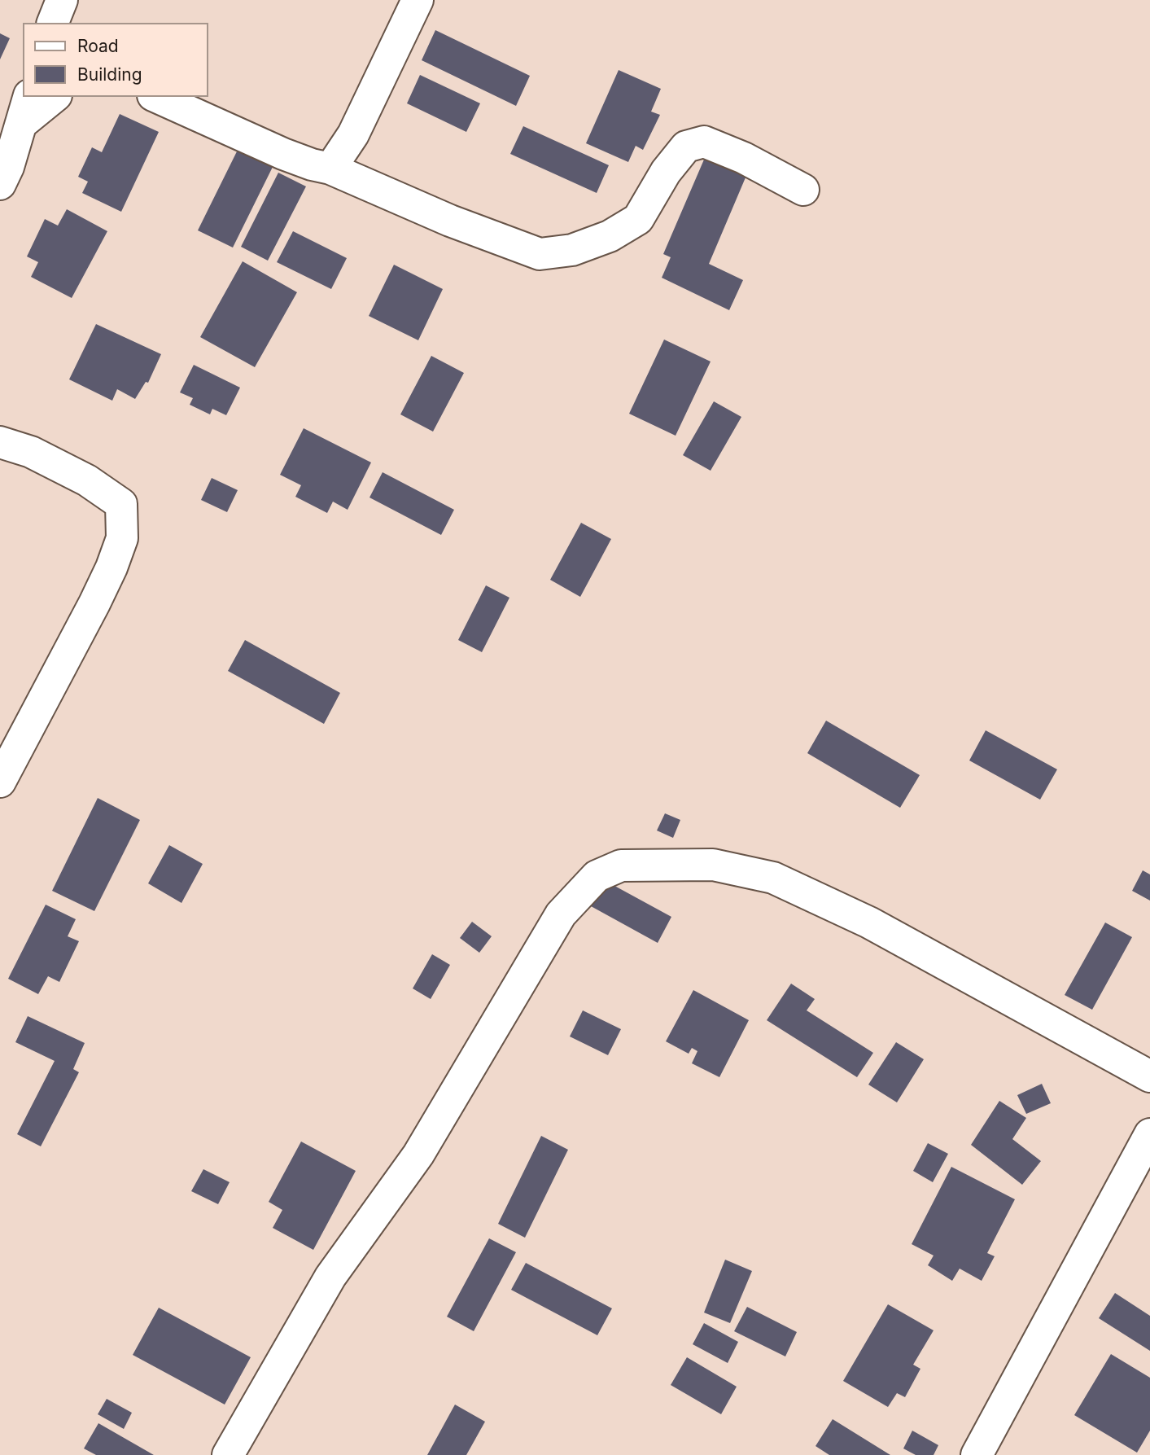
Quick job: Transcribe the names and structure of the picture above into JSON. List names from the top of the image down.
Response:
{
  "legend": ["Road", "Building"]
}
